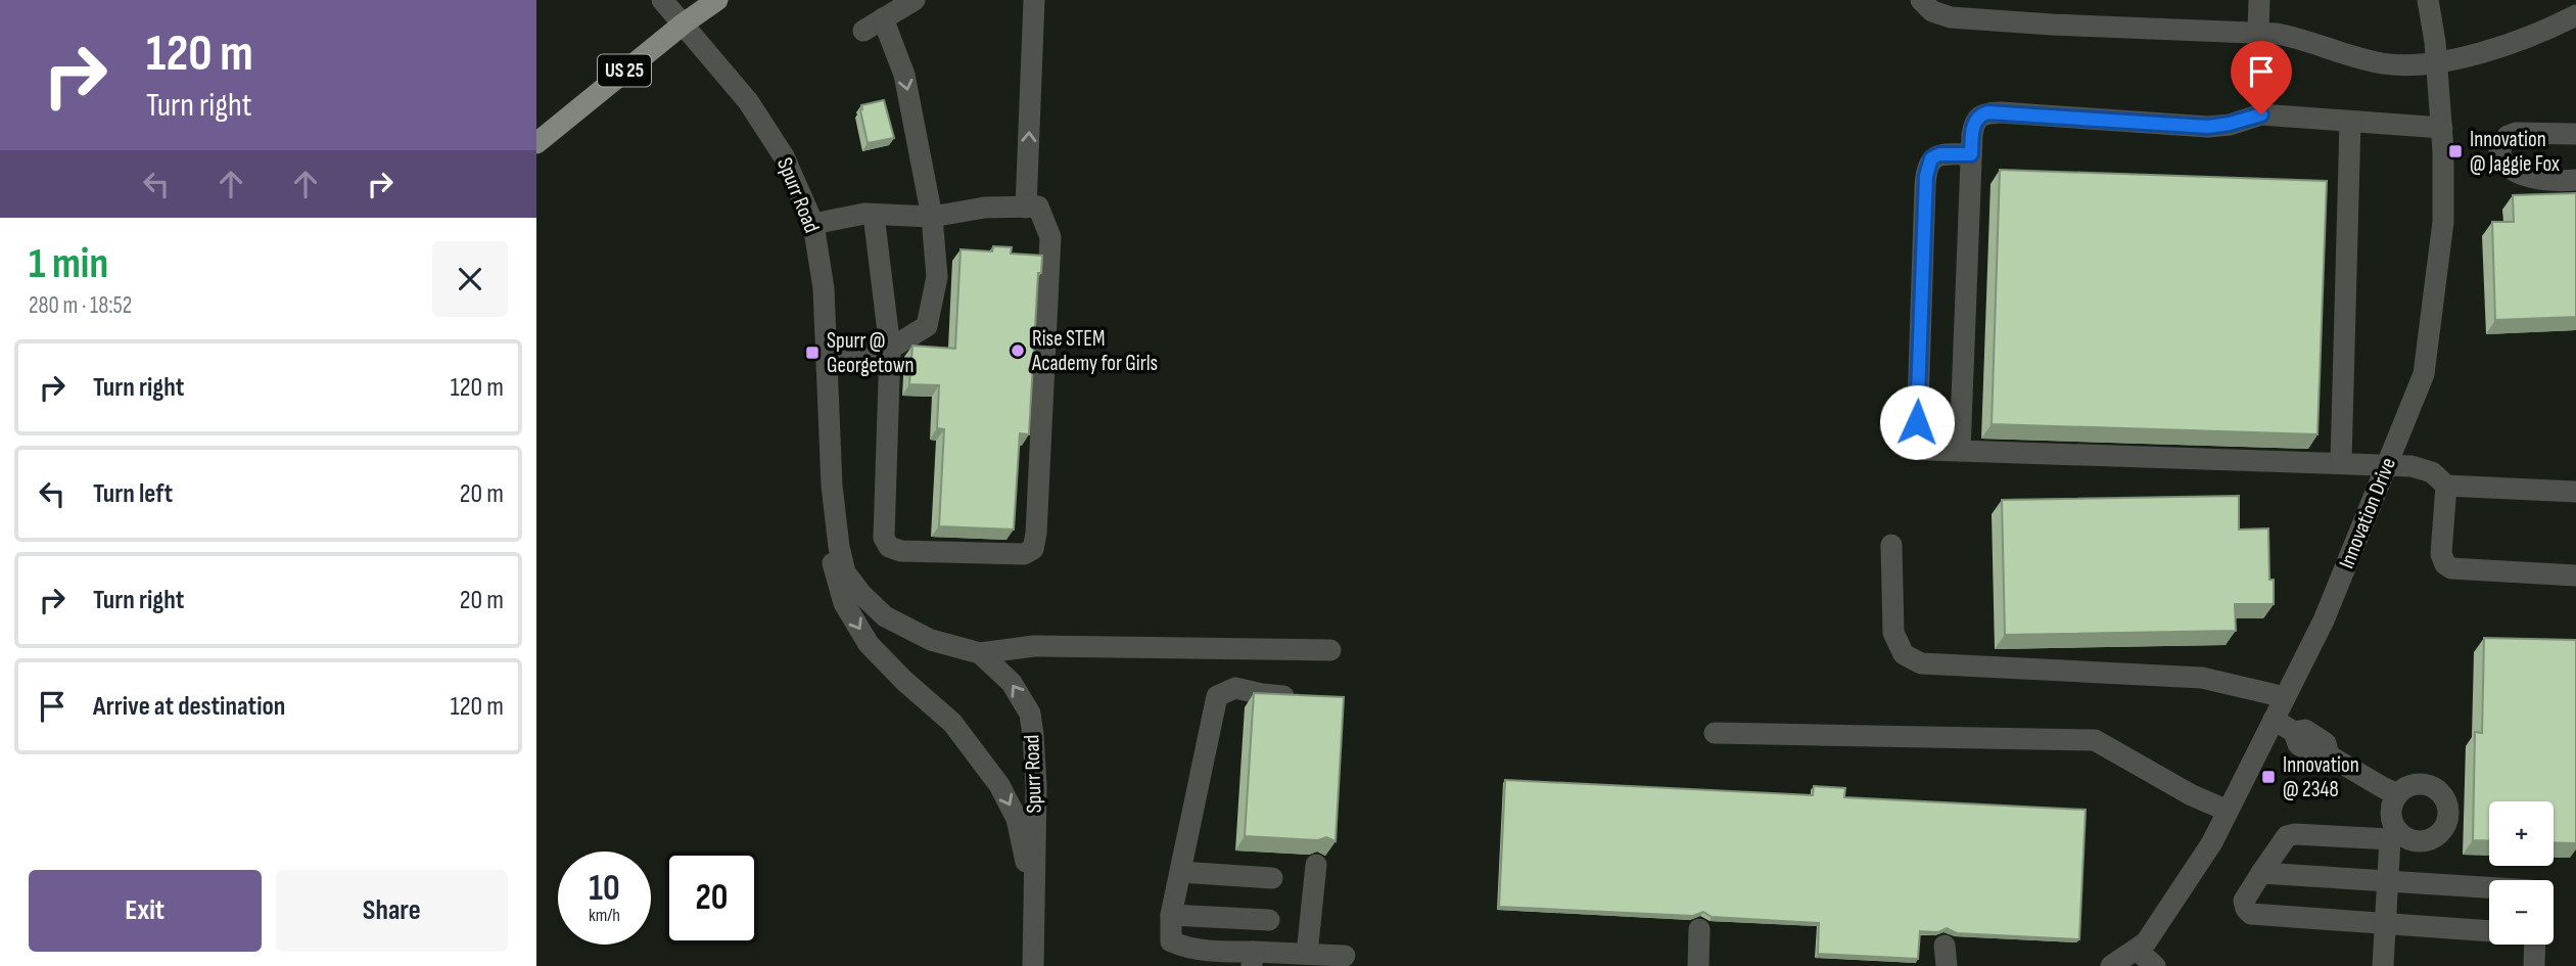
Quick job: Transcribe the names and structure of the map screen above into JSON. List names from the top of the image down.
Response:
{
  "streets": {
    "main road": ["US 25"],
    "street": ["Spurr Road", "Innovation Drive"]
  },
  "crossings": [
    ["US 25", "Spurr Road"]
  ],
  "places": {
    "transit": ["Innovation @ Jaggie Fox", "Spurr @ Georgetown", "Innovation @ 2348"],
    "other": ["Rise STEM Academy for Girls"]
  },
  "page": {
    "turn": ["120 m", "Turn right"],
    "heading": ["1 min", "280 m · 18:52"],
    "list": [
      {
        "name": "Turn right",
        "value": "120 m"
      },
      {
        "name": "Turn left",
        "value": "20 m"
      },
      {
        "name": "Turn right",
        "value": "20 m"
      },
      {
        "name": "Arrive at destination",
        "value": "120 m"
      }
    ],
    "map_buttons": ["+", "−"],
    "speed": "10 km/h",
    "limit": "20",
    "buttons": ["Exit", "Share"]
  }
}
